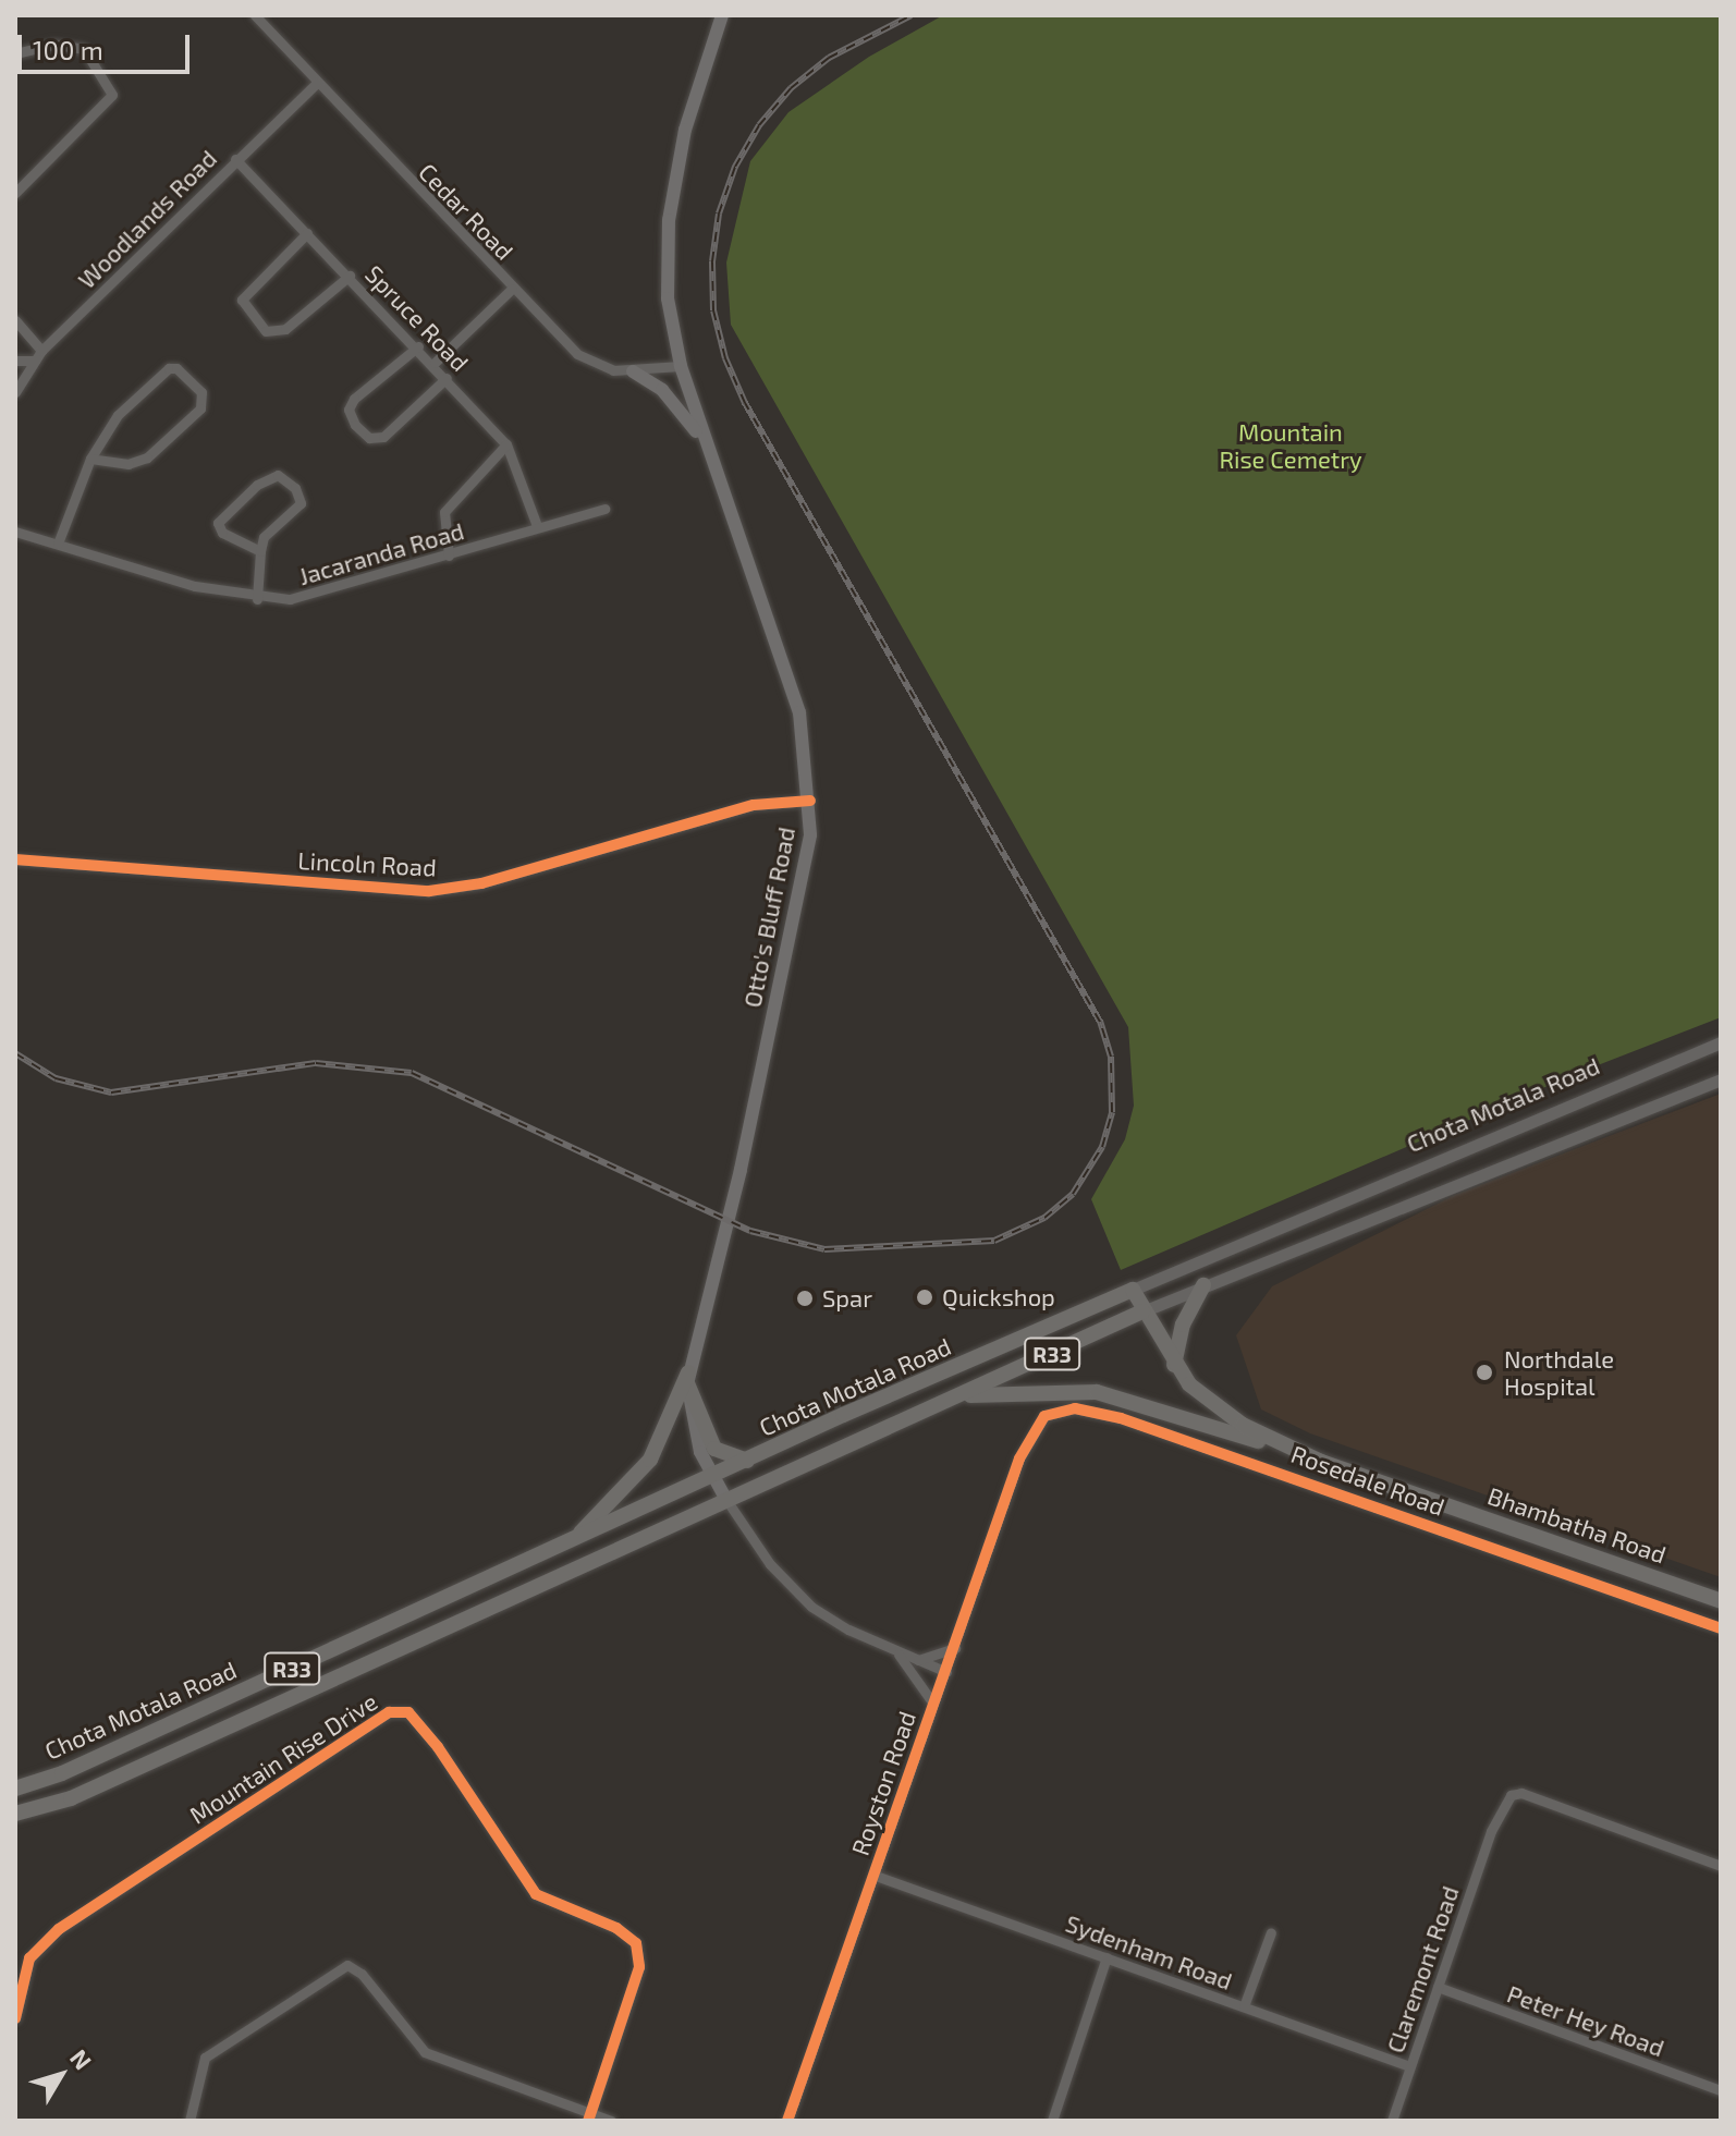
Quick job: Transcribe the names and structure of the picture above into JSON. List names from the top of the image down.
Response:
{
  "streets": {
    "main road": [
      "Otto's Bluff Road",
      "Chota Motala Road",
      "R33",
      "Bhambatha Road"
    ],
    "street": [
      "Cedar Road",
      "Woodlands Road",
      "Spruce Road",
      "Jacaranda Road",
      "Lincoln Road",
      "Rosedale Road",
      "Mountain Rise Drive",
      "Royston Road",
      "Sydenham Road",
      "Claremont Road",
      "Peter Hey Road"
    ]
  },
  "crossings": [
    ["Cedar Road", "Woodlands Road"],
    ["Cedar Road", "Otto's Bluff Road"],
    ["Woodlands Road", "Spruce Road"],
    ["Spruce Road", "Jacaranda Road"],
    ["Lincoln Road", "Otto's Bluff Road"],
    ["Otto's Bluff Road", "Chota Motala Road"],
    ["Otto's Bluff Road", "Royston Road"],
    ["Chota Motala Road", "Bhambatha Road"],
    ["Rosedale Road", "Royston Road"],
    ["Royston Road", "Sydenham Road"],
    ["Sydenham Road", "Claremont Road"],
    ["Claremont Road", "Peter Hey Road"]
  ],
  "parks": ["Mountain Rise Cemetry"],
  "places": ["Quickshop", "Spar", "Northdale Hospital"],
  "scale_bar": "100 m",
  "north": "top right"
}
